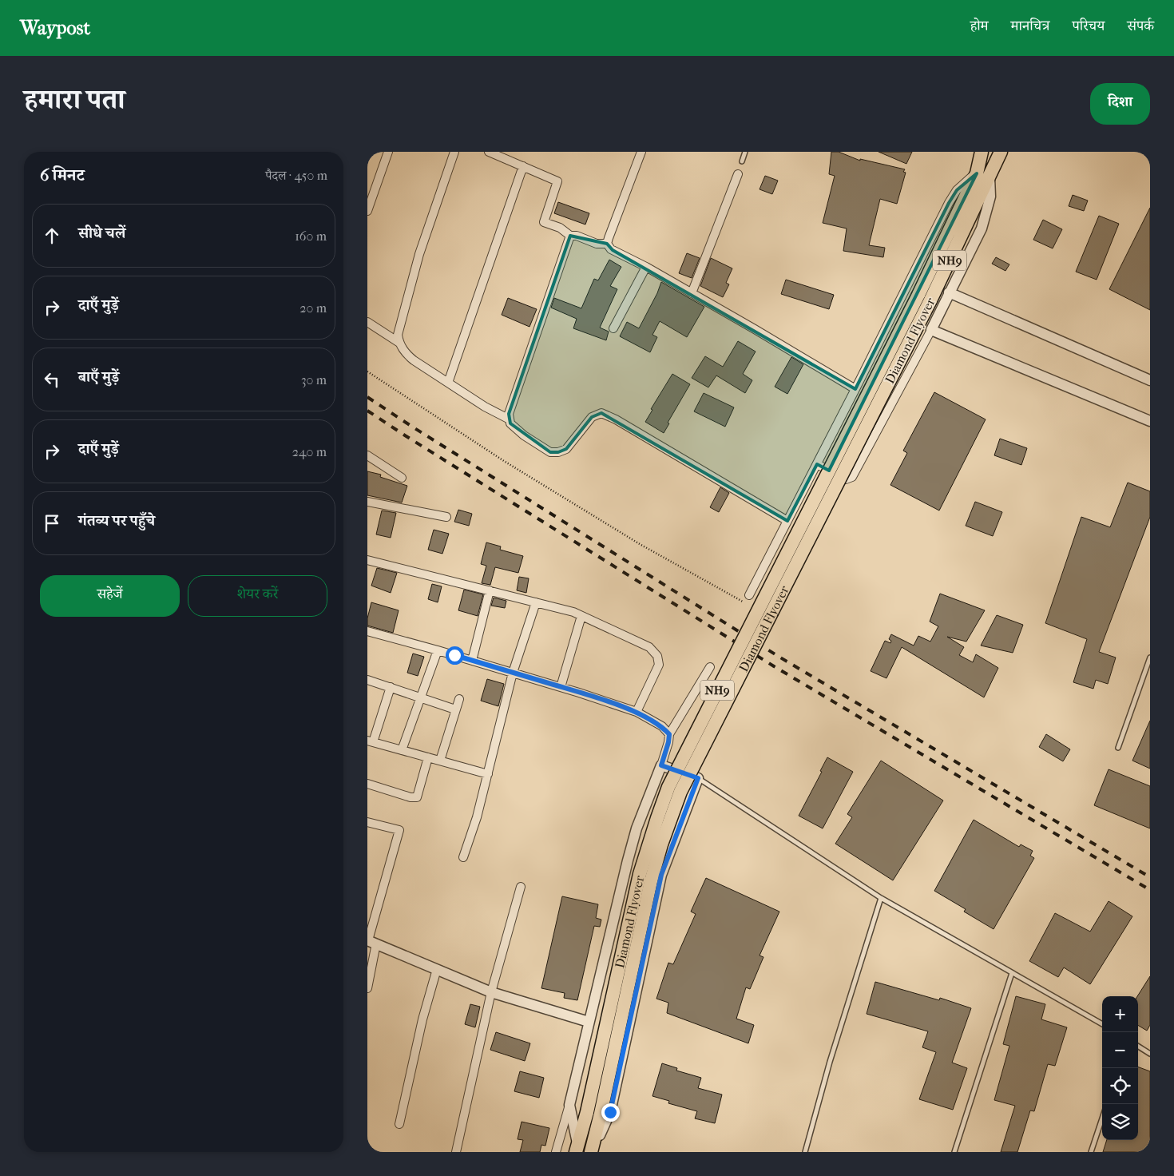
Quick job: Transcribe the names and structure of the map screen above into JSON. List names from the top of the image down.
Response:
{
  "streets": {
    "highway": ["NH9", "Diamond Flyover"]
  },
  "crossings": [
    ["NH9", "Diamond Flyover"]
  ],
  "page": {
    "header": "Waypost",
    "nav": [
      "होम",
      "मानचित्र",
      "परिचय",
      "संपर्क"
    ],
    "title": "हमारा पता",
    "buttons": [
      "दिशा",
      ["सहेजें", "शेयर करें"]
    ],
    "heading": ["6 मिनट", "पैदल · 450 m"],
    "list": [
      ["सीधे चलें", "160 m"],
      ["दाएँ मुड़ें", "20 m"],
      ["बाएँ मुड़ें", "30 m"],
      ["दाएँ मुड़ें", "240 m"],
      "गंतव्य पर पहुँचे"
    ],
    "map_buttons": ["+", "−"]
  }
}
